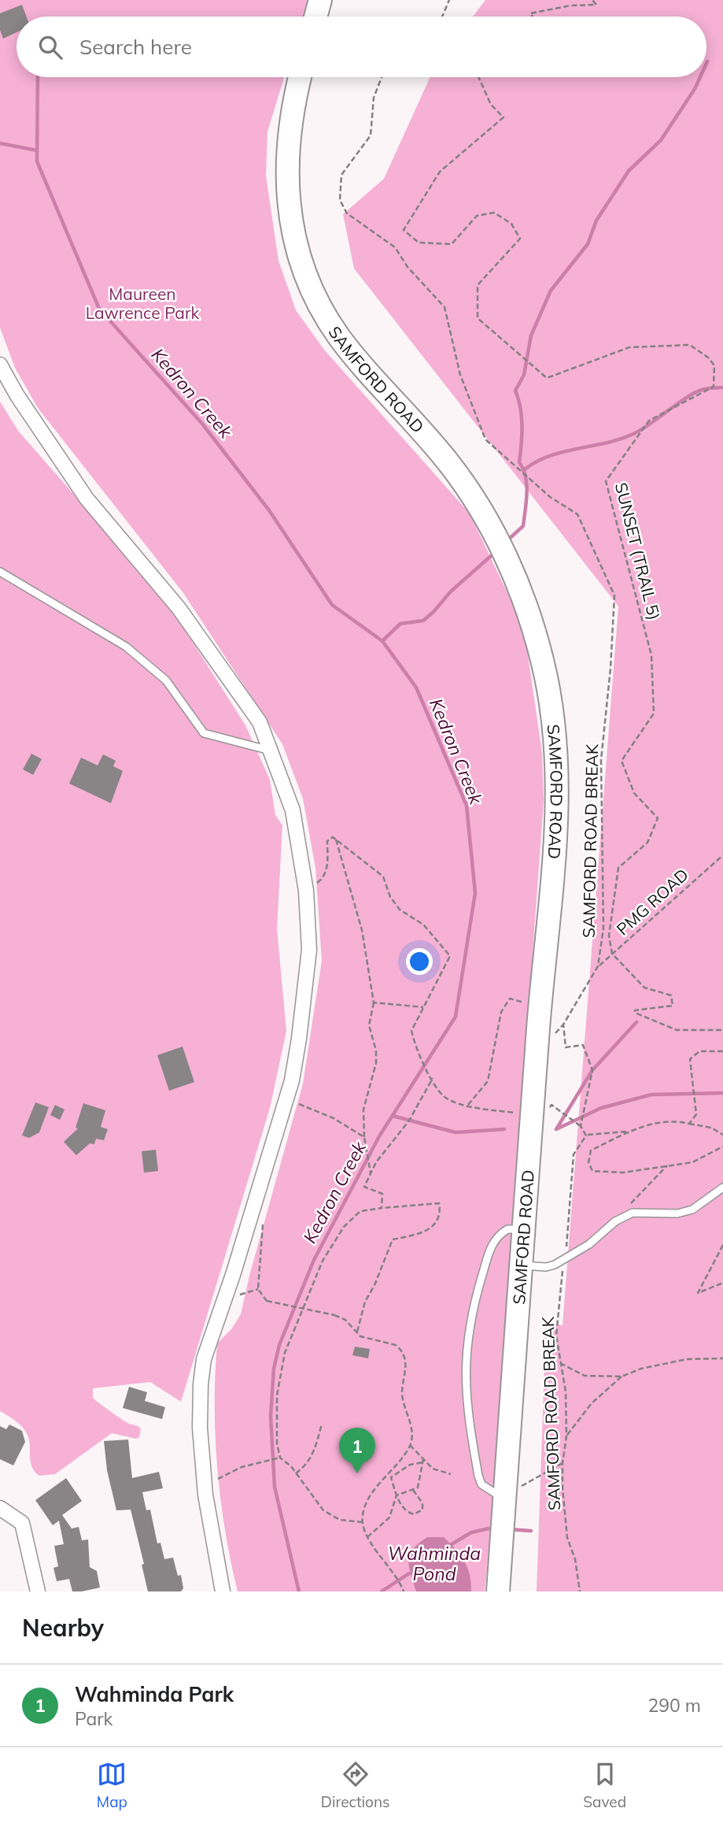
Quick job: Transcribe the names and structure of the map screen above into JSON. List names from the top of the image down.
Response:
{
  "streets": {
    "main road": ["SAMFORD ROAD"],
    "path": ["SUNSET (TRAIL 5)", "SAMFORD ROAD BREAK", "PMG ROAD"]
  },
  "crossings": [
    ["SUNSET (TRAIL 5)", "PMG ROAD"],
    ["SAMFORD ROAD BREAK", "PMG ROAD"]
  ],
  "water": ["Kedron Creek", "Wahminda Pond"],
  "parks": ["Maureen Lawrence Park"],
  "page": {
    "search": "Search here",
    "pins": "1",
    "heading": "Nearby",
    "list": [
      {
        "mark": "1",
        "name": "Wahminda Park",
        "note": "Park",
        "value": "290 m"
      }
    ],
    "nav": ["Map", "Directions", "Saved"]
  }
}
